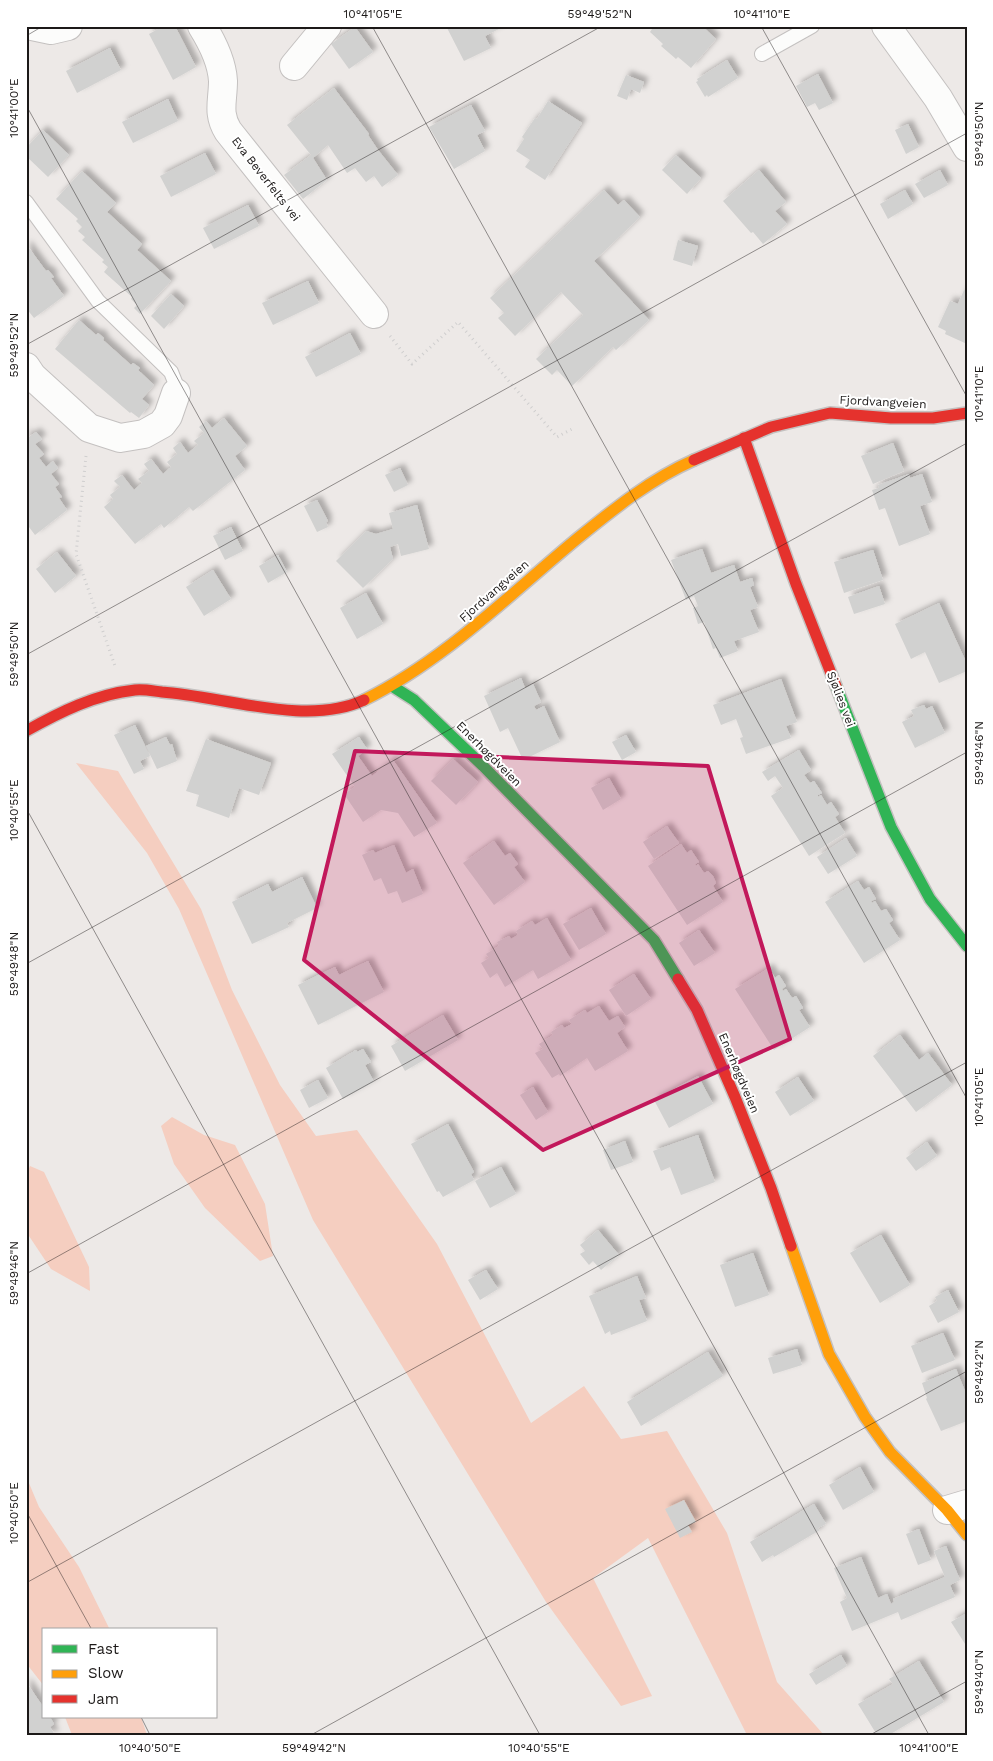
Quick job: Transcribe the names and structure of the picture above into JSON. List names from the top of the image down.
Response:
{
  "streets": {
    "street": [
      "Eva Beverfelts vei",
      "Fjordvangveien",
      "Sjølies vei",
      "Enerhøgdveien"
    ]
  },
  "crossings": [
    ["Fjordvangveien", "Sjølies vei"],
    ["Fjordvangveien", "Enerhøgdveien"]
  ],
  "legend": ["Fast", "Slow", "Jam"],
  "coordinates": [
    "10°41'05\"E",
    "59°49'52\"N",
    "10°41'10\"E",
    "10°41'00\"E",
    "59°49'50\"N",
    "59°49'46\"N",
    "10°40'55\"E",
    "59°49'48\"N",
    "59°49'42\"N",
    "10°40'50\"E",
    "59°49'40\"N"
  ]
}
